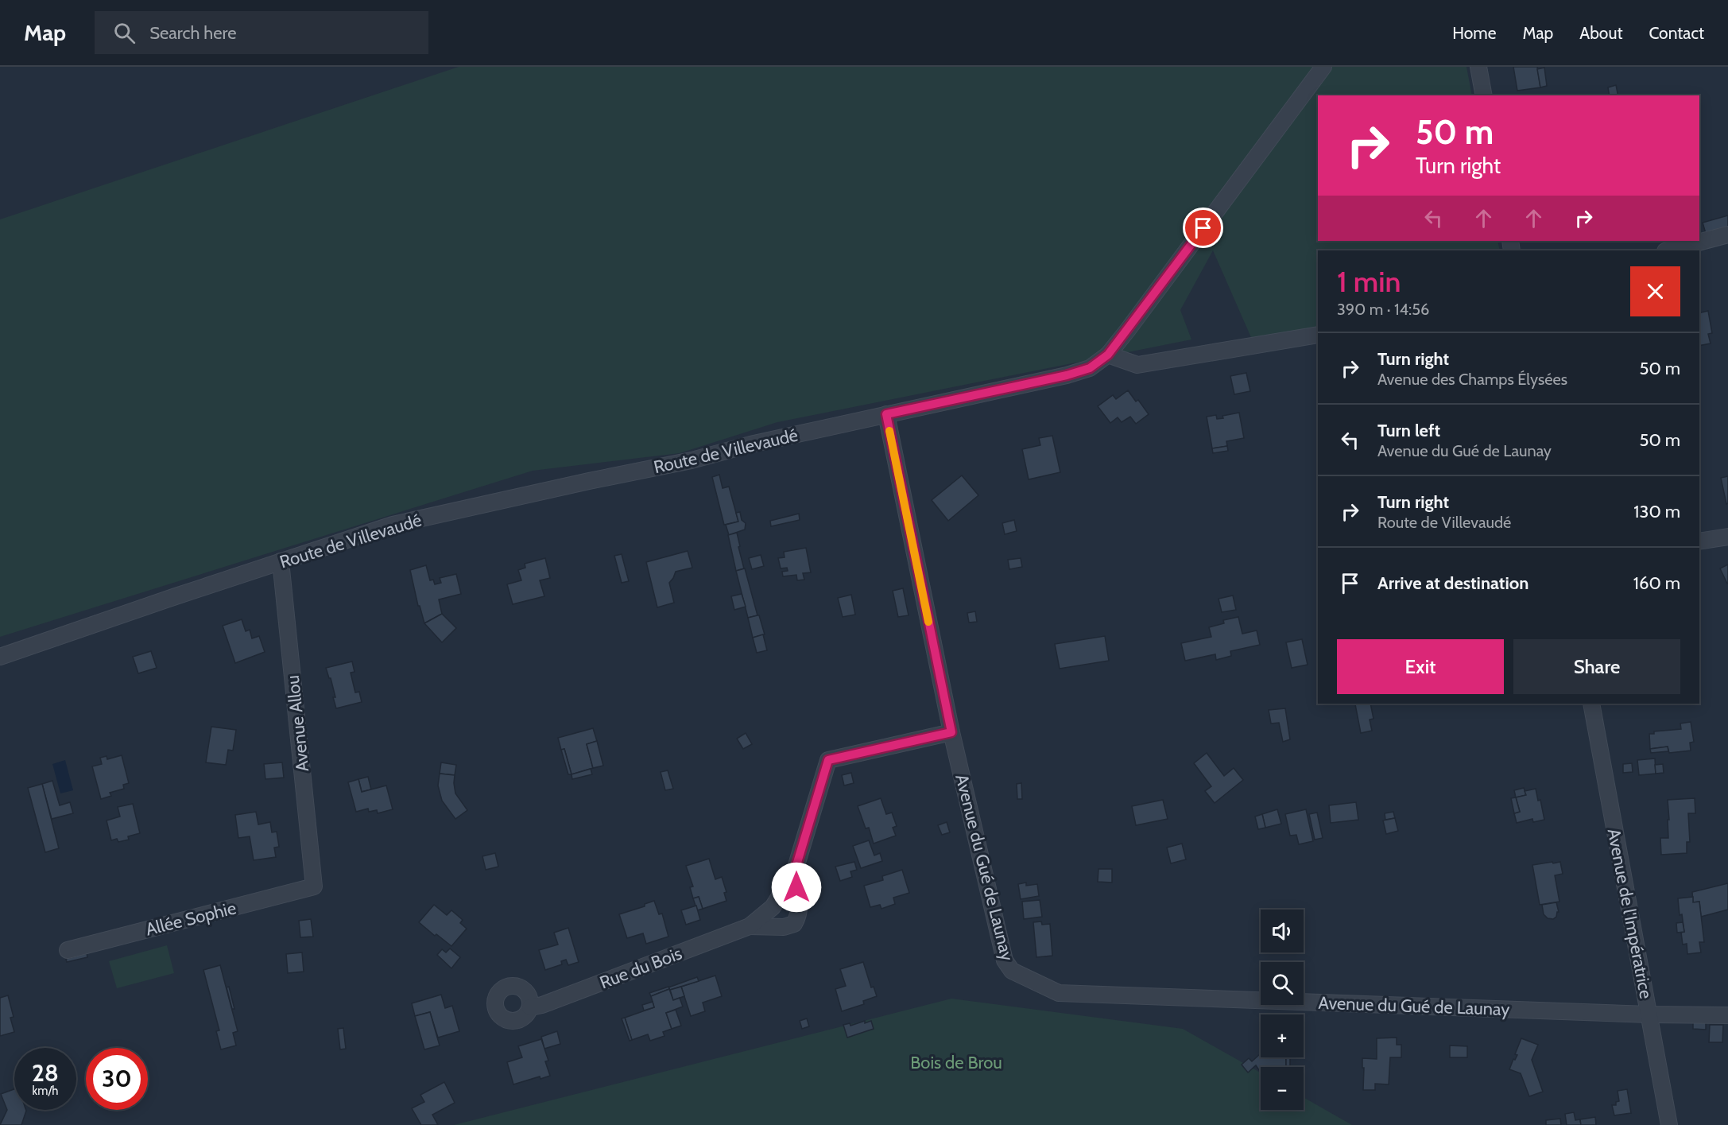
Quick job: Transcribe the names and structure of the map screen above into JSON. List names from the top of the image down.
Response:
{
  "streets": {
    "street": [
      "Route de Villevaudé",
      "Avenue Allou",
      "Avenue du Gué de Launay",
      "Avenue de l'Impératrice",
      "Allée Sophie",
      "Rue du Bois"
    ]
  },
  "crossings": [
    ["Route de Villevaudé", "Avenue Allou"],
    ["Route de Villevaudé", "Avenue du Gué de Launay"],
    ["Avenue Allou", "Allée Sophie"],
    ["Avenue du Gué de Launay", "Avenue de l'Impératrice"],
    ["Avenue du Gué de Launay", "Rue du Bois"]
  ],
  "parks": ["Bois de Brou"],
  "page": {
    "header": "Map",
    "search": "Search here",
    "nav": [
      "Home",
      "Map",
      "About",
      "Contact"
    ],
    "turn": ["50 m", "Turn right"],
    "heading": ["1 min", "390 m · 14:56"],
    "list": [
      {
        "name": "Turn right",
        "note": "Avenue des Champs Élysées",
        "value": "50 m"
      },
      {
        "name": "Turn left",
        "note": "Avenue du Gué de Launay",
        "value": "50 m"
      },
      {
        "name": "Turn right",
        "note": "Route de Villevaudé",
        "value": "130 m"
      },
      {
        "name": "Arrive at destination",
        "value": "160 m"
      }
    ],
    "buttons": ["Exit", "Share"],
    "map_buttons": ["+", "−"],
    "speed": "28 km/h",
    "limit": "30"
  }
}
